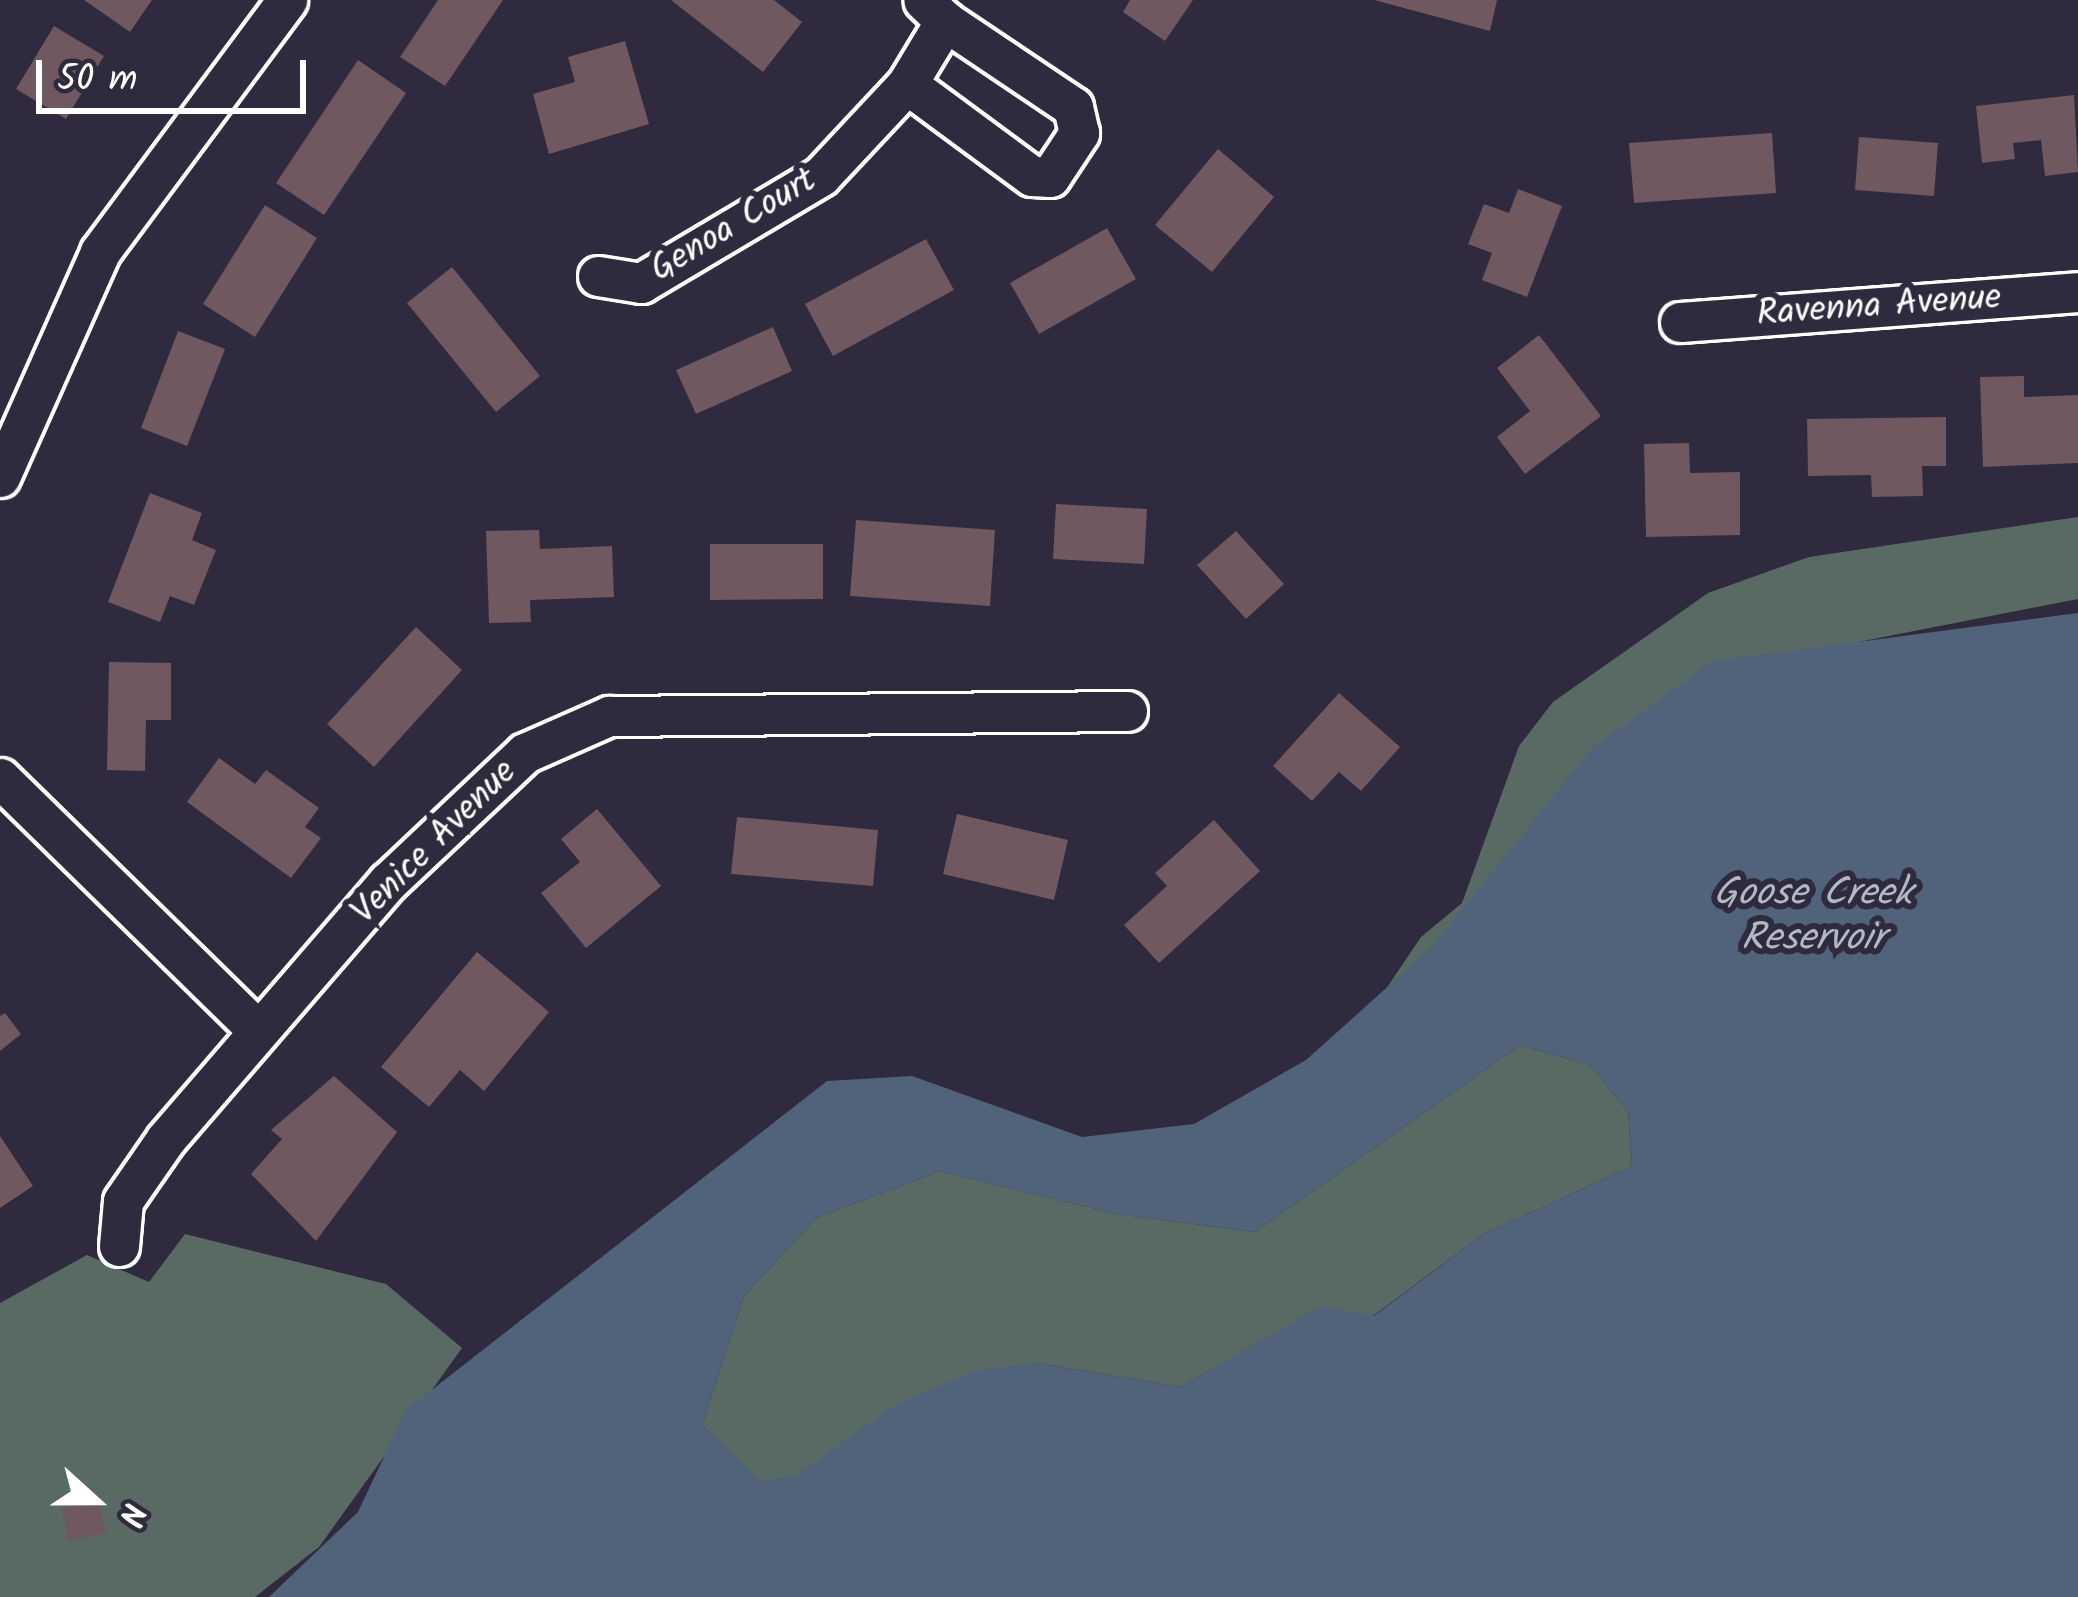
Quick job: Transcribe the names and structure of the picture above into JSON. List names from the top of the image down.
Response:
{
  "streets": {
    "street": ["Genoa Court", "Ravenna Avenue", "Venice Avenue"]
  },
  "water": ["Goose Creek Reservoir"],
  "scale_bar": "50 m",
  "north": "right"
}
